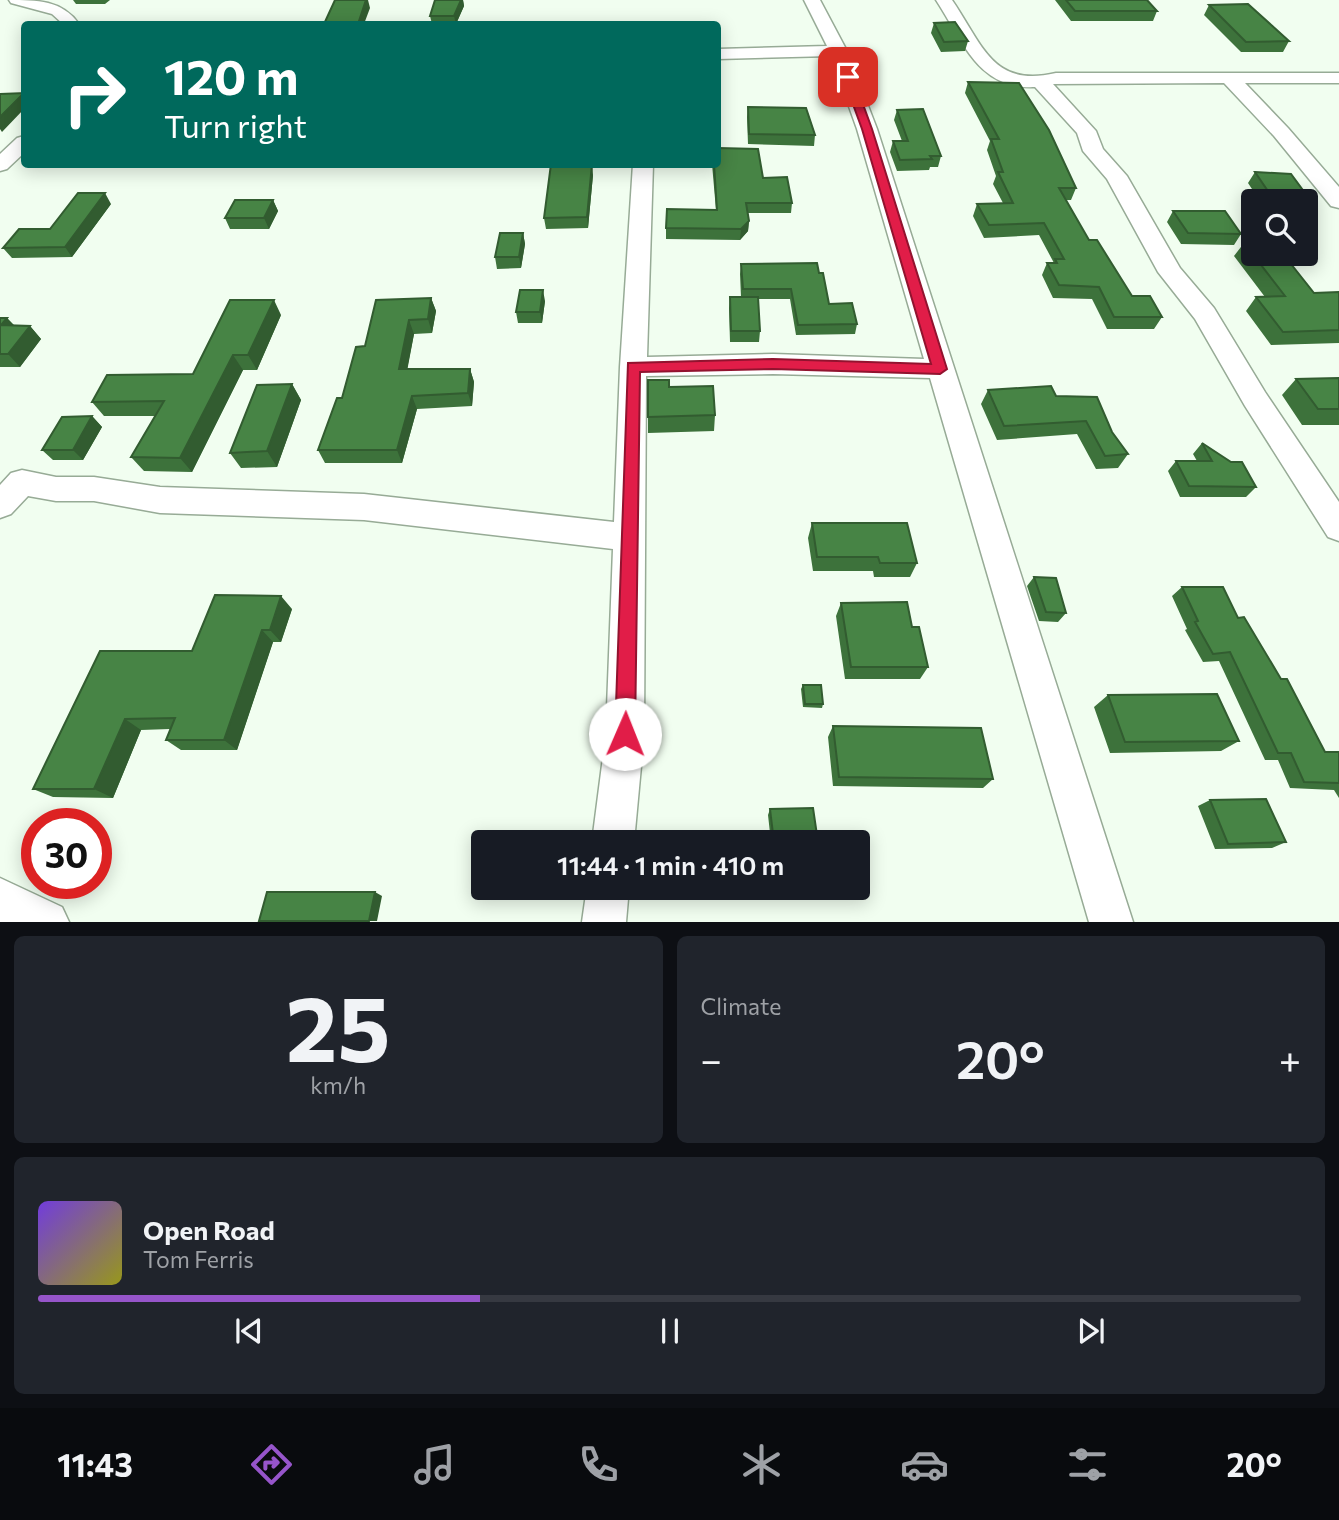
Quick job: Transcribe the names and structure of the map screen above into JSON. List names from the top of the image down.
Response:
{
  "page": {
    "turn": ["120 m", "Turn right"],
    "limit": "30",
    "trip": "11:44 · 1 min · 410 m",
    "tile": [
      ["25", "km/h"],
      "Climate"
    ],
    "heat": ["−", "20°", "+"],
    "song": ["Open Road", "Tom Ferris"],
    "tabs": ["11:43", "20°"]
  }
}
